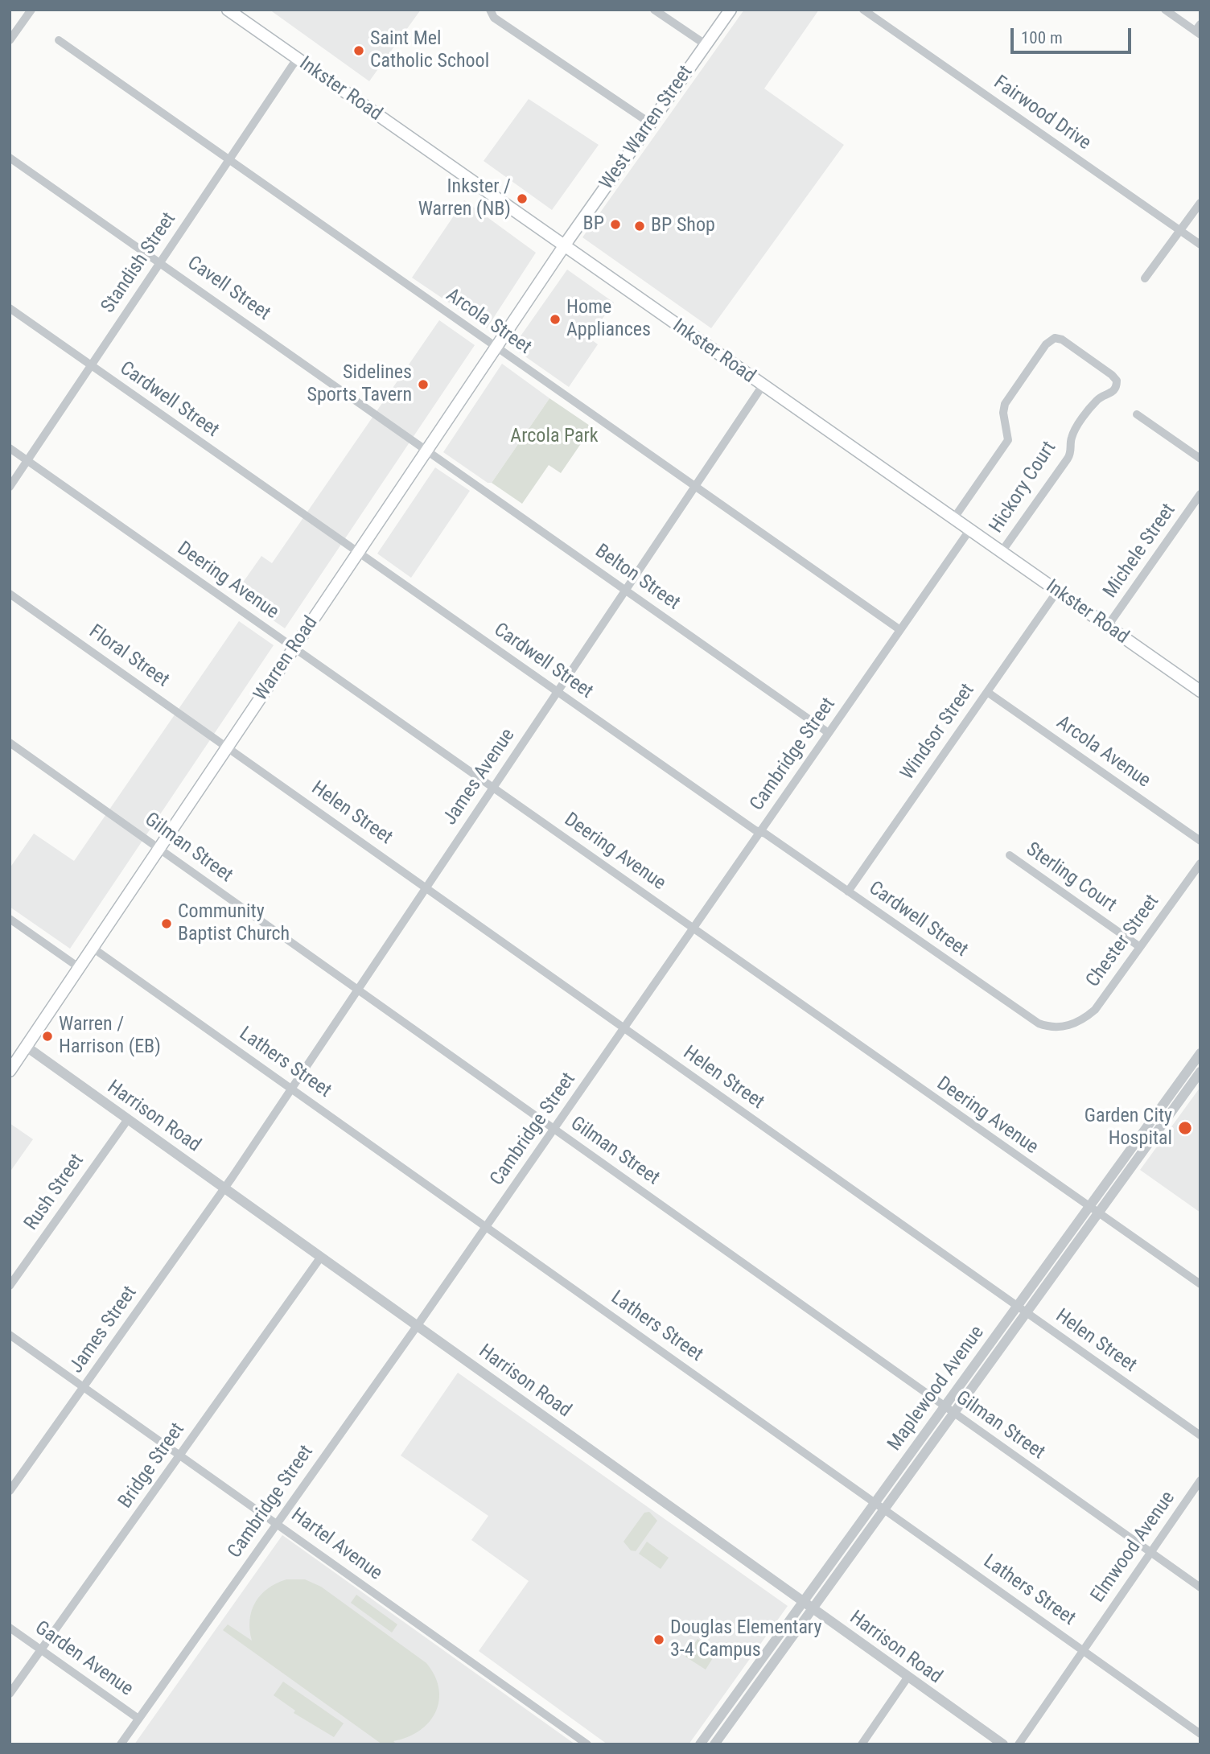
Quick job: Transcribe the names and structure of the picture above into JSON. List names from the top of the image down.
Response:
{
  "streets": {
    "main road": ["Inkster Road", "West Warren Street", "Warren Road"],
    "street": [
      "Fairwood Drive",
      "Standish Street",
      "Cavell Street",
      "Arcola Street",
      "Cardwell Street",
      "Hickory Court",
      "Michele Street",
      "Belton Street",
      "Deering Avenue",
      "Floral Street",
      "Windsor Street",
      "Arcola Avenue",
      "Cambridge Street",
      "James Avenue",
      "Helen Street",
      "Gilman Street",
      "Sterling Court",
      "Chester Street",
      "Lathers Street",
      "Harrison Road",
      "Rush Street",
      "James Street",
      "Maplewood Avenue",
      "Bridge Street",
      "Hartel Avenue",
      "Elmwood Avenue",
      "Garden Avenue"
    ]
  },
  "crossings": [
    ["Inkster Road", "West Warren Street"],
    ["Inkster Road", "Standish Street"],
    ["Inkster Road", "Hickory Court"],
    ["Inkster Road", "Michele Street"],
    ["Inkster Road", "Warren Road"],
    ["Inkster Road", "Windsor Street"],
    ["Inkster Road", "Cambridge Street"],
    ["Inkster Road", "James Avenue"],
    ["West Warren Street", "Warren Road"],
    ["Standish Street", "Cavell Street"],
    ["Standish Street", "Arcola Street"],
    ["Standish Street", "Cardwell Street"],
    ["Standish Street", "Deering Avenue"],
    ["Cavell Street", "Belton Street"],
    ["Cavell Street", "Warren Road"],
    ["Arcola Street", "Warren Road"],
    ["Arcola Street", "Cambridge Street"],
    ["Arcola Street", "James Avenue"],
    ["Cardwell Street", "Warren Road"],
    ["Cardwell Street", "Windsor Street"],
    ["Cardwell Street", "Cambridge Street"],
    ["Cardwell Street", "James Avenue"],
    ["Cardwell Street", "Chester Street"],
    ["Belton Street", "Warren Road"],
    ["Belton Street", "Cambridge Street"],
    ["Belton Street", "James Avenue"],
    ["Deering Avenue", "Warren Road"],
    ["Deering Avenue", "Cambridge Street"],
    ["Deering Avenue", "James Avenue"],
    ["Deering Avenue", "Maplewood Avenue"],
    ["Floral Street", "Warren Road"],
    ["Floral Street", "Helen Street"],
    ["Warren Road", "Helen Street"],
    ["Warren Road", "Gilman Street"],
    ["Warren Road", "Lathers Street"],
    ["Warren Road", "Harrison Road"],
    ["Windsor Street", "Arcola Avenue"],
    ["Cambridge Street", "Helen Street"],
    ["Cambridge Street", "Gilman Street"],
    ["Cambridge Street", "Lathers Street"],
    ["Cambridge Street", "Harrison Road"],
    ["Cambridge Street", "Hartel Avenue"],
    ["Cambridge Street", "Garden Avenue"],
    ["James Avenue", "Helen Street"],
    ["James Avenue", "Gilman Street"],
    ["James Avenue", "Lathers Street"],
    ["James Avenue", "Harrison Road"],
    ["James Avenue", "James Street"],
    ["Helen Street", "Maplewood Avenue"],
    ["Gilman Street", "Maplewood Avenue"],
    ["Gilman Street", "Elmwood Avenue"],
    ["Sterling Court", "Chester Street"],
    ["Lathers Street", "Maplewood Avenue"],
    ["Lathers Street", "Elmwood Avenue"],
    ["Harrison Road", "Rush Street"],
    ["Harrison Road", "James Street"],
    ["Harrison Road", "Maplewood Avenue"],
    ["Harrison Road", "Bridge Street"],
    ["James Street", "Hartel Avenue"],
    ["Bridge Street", "Hartel Avenue"],
    ["Bridge Street", "Garden Avenue"]
  ],
  "parks": ["Arcola Park"],
  "places": [
    "Saint Mel Catholic School",
    "Inkster / Warren (NB)",
    "BP",
    "BP Shop",
    "Home Appliances",
    "Sidelines Sports Tavern",
    "Community Baptist Church",
    "Warren / Harrison (EB)",
    "Garden City Hospital",
    "Douglas Elementary 3-4 Campus"
  ],
  "scale_bar": "100 m"
}
